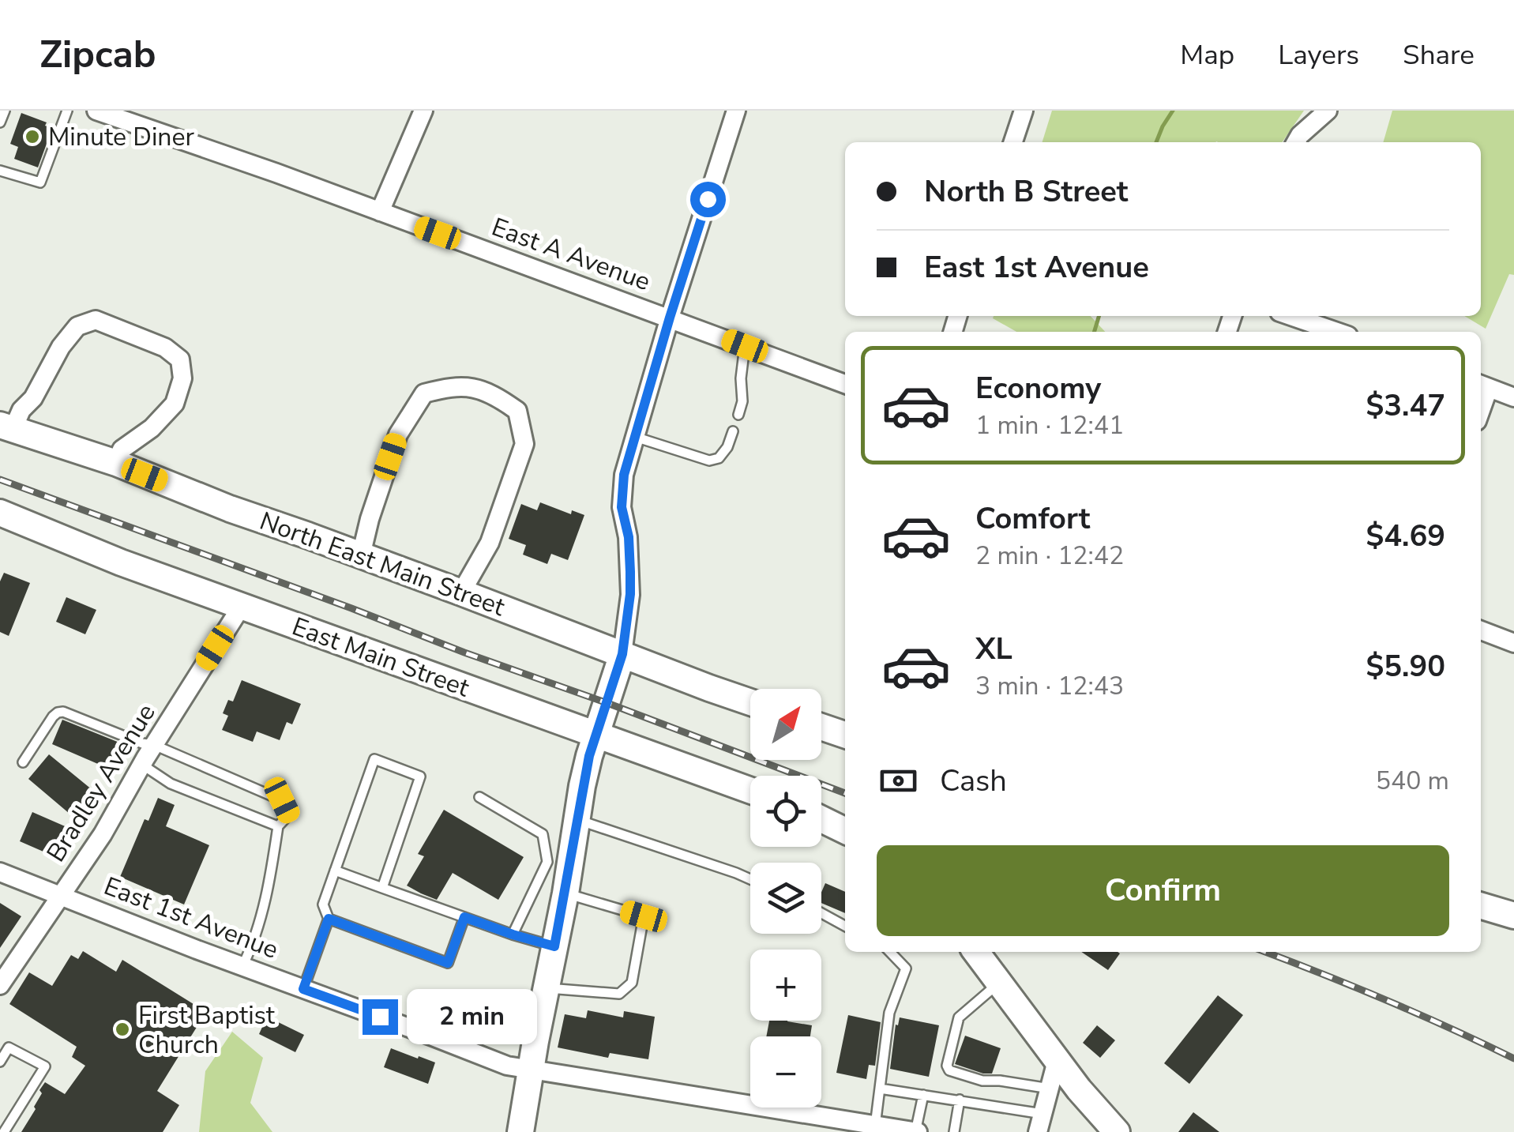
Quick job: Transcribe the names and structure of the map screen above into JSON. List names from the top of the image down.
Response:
{
  "streets": {
    "street": [
      "East A Avenue",
      "North East Main Street",
      "East Main Street",
      "Bradley Avenue",
      "East 1st Avenue"
    ]
  },
  "crossings": [
    ["East Main Street", "Bradley Avenue"],
    ["Bradley Avenue", "East 1st Avenue"]
  ],
  "places": ["Minute Diner", "First Baptist Church"],
  "north": "top right",
  "page": {
    "header": "Zipcab",
    "nav": ["Map", "Layers", "Share"],
    "banner": ["North B Street", "East 1st Avenue"],
    "list": [
      {
        "name": "Economy",
        "note": "1 min · 12:41",
        "value": "$3.47"
      },
      {
        "name": "Comfort",
        "note": "2 min · 12:42",
        "value": "$4.69"
      },
      {
        "name": "XL",
        "note": "3 min · 12:43",
        "value": "$5.90"
      }
    ],
    "map_buttons": ["+", "−"],
    "pay": ["Cash", "540 m"],
    "buttons": "Confirm",
    "bubble": "2 min"
  }
}
